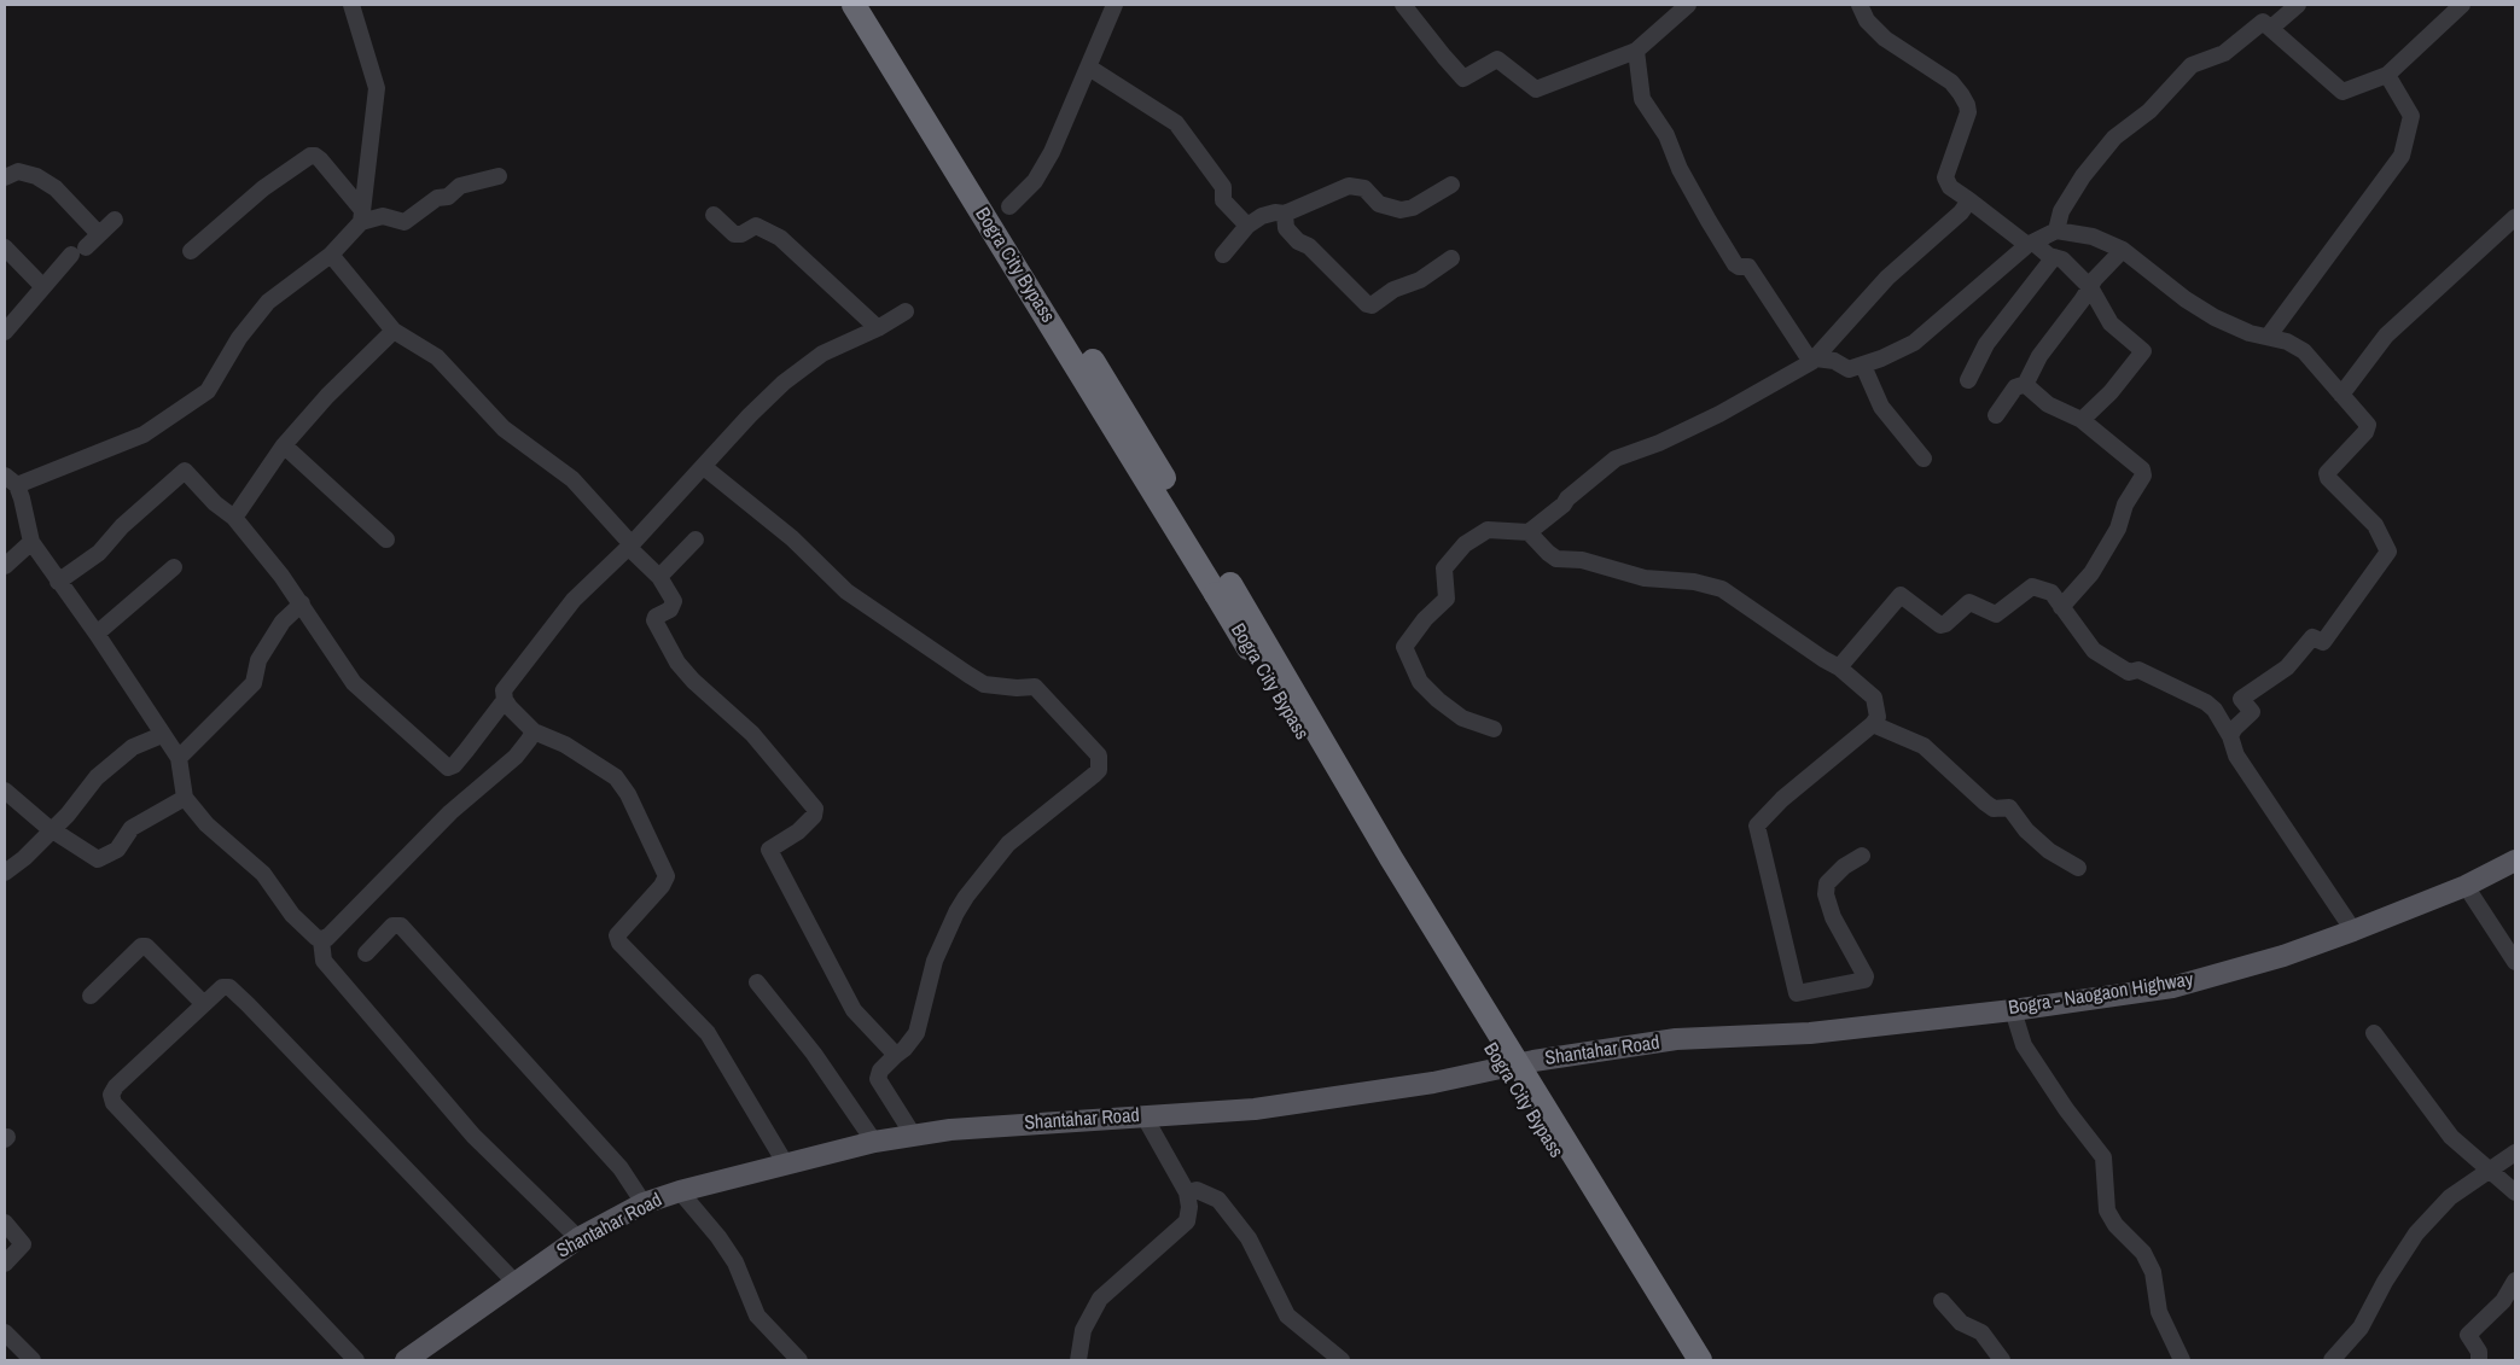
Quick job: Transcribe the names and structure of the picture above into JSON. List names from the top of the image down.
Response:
{
  "streets": {
    "highway": ["Bogra City Bypass"],
    "main road": ["Bogra - Naogaon Highway", "Shantahar Road"]
  },
  "crossings": [
    ["Bogra - Naogaon Highway", "Shantahar Road"]
  ]
}
